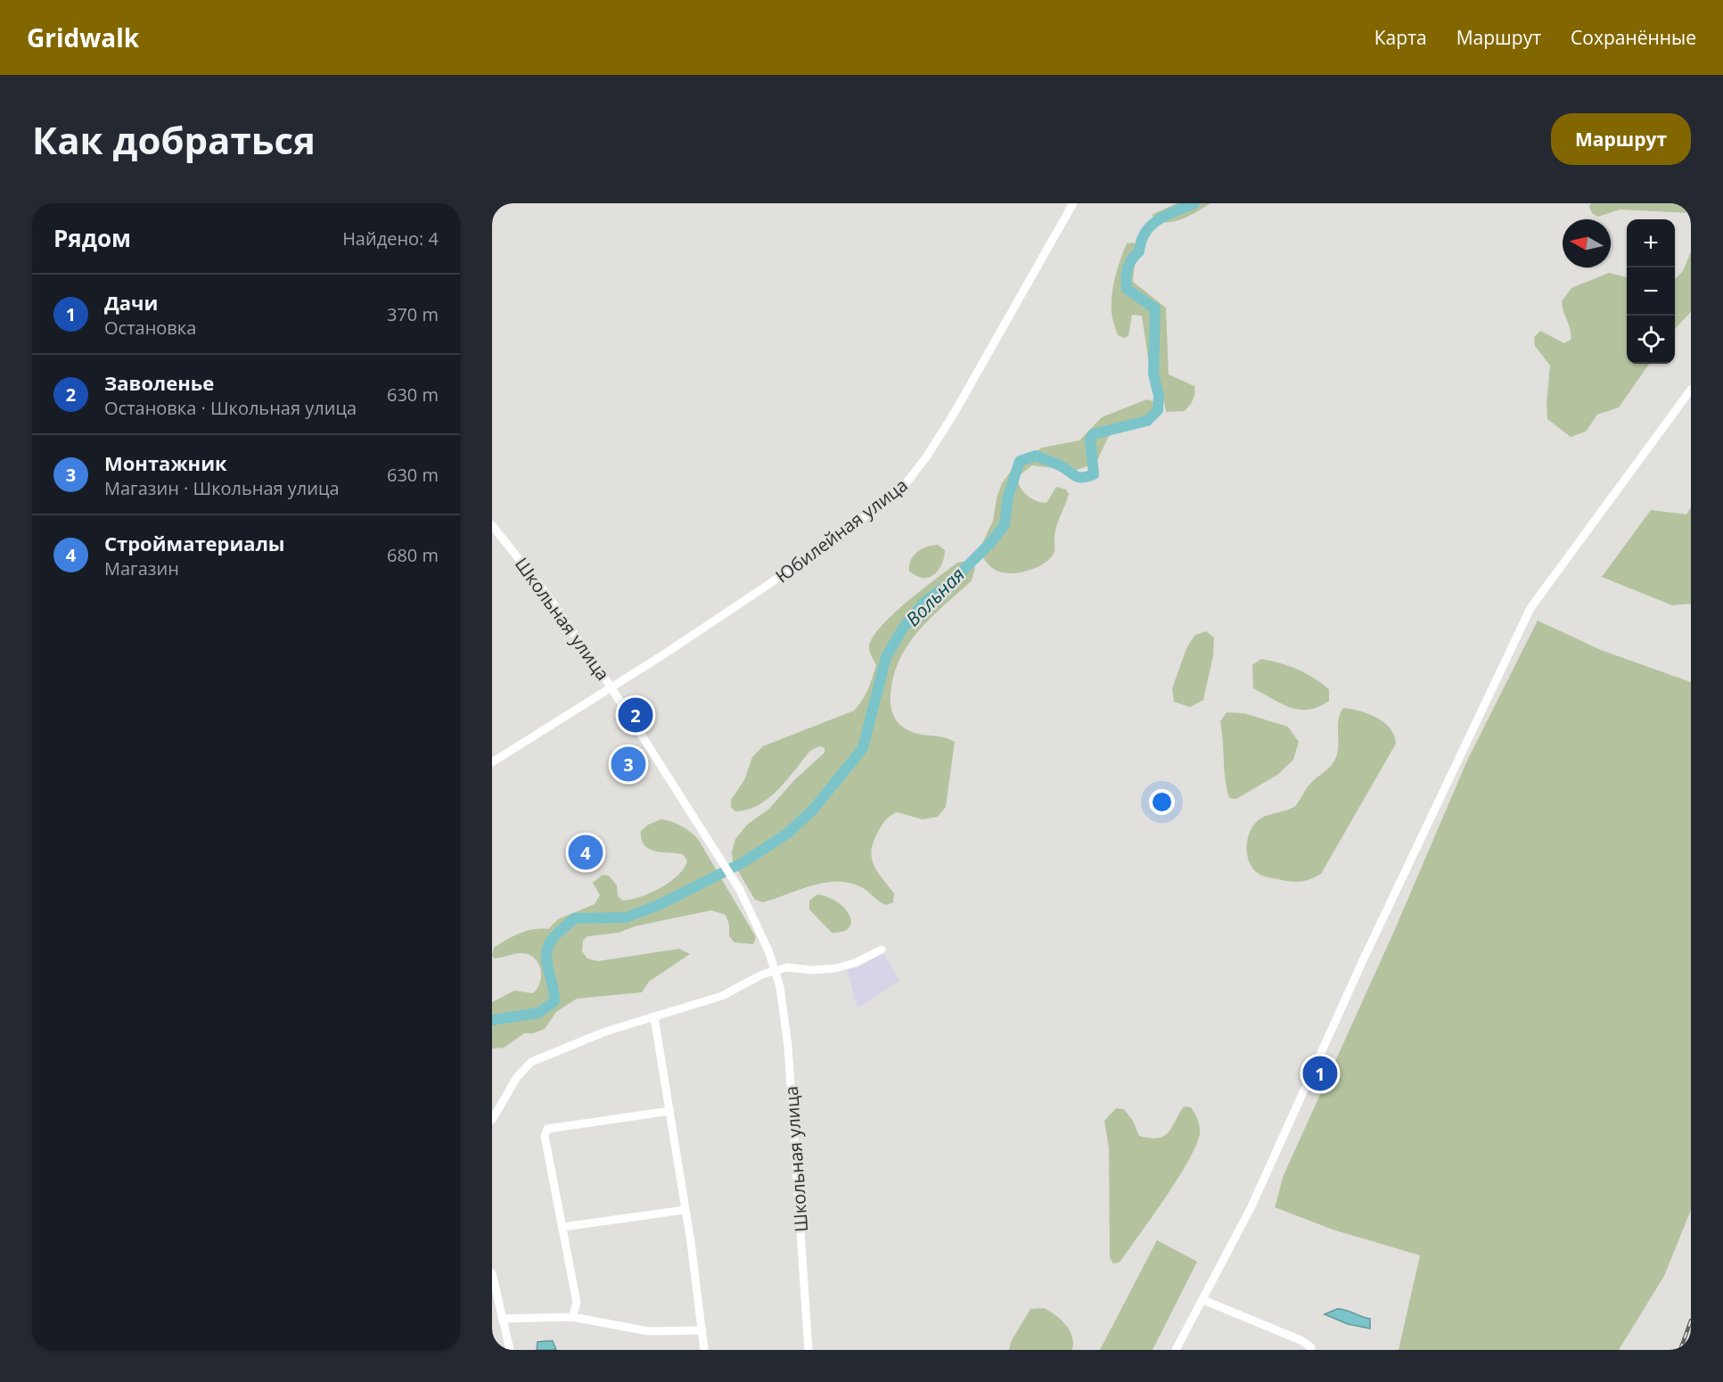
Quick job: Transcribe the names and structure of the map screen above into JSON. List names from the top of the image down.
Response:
{
  "streets": {
    "street": ["Юбилейная улица", "Школьная улица"]
  },
  "crossings": [
    ["Юбилейная улица", "Школьная улица"]
  ],
  "water": ["Вольная"],
  "north": "left",
  "page": {
    "header": "Gridwalk",
    "nav": ["Карта", "Маршрут", "Сохранённые"],
    "buttons": "Маршрут",
    "title": "Как добраться",
    "heading": ["Рядом", "Найдено: 4"],
    "map_buttons": ["+", "−"],
    "list": [
      {
        "mark": "1",
        "name": "Дачи",
        "note": "Остановка",
        "value": "370 m"
      },
      {
        "mark": "2",
        "name": "Заволенье",
        "note": "Остановка · Школьная улица",
        "value": "630 m"
      },
      {
        "mark": "3",
        "name": "Монтажник",
        "note": "Магазин · Школьная улица",
        "value": "630 m"
      },
      {
        "mark": "4",
        "name": "Стройматериалы",
        "note": "Магазин",
        "value": "680 m"
      }
    ],
    "pins": [
      "2",
      "3",
      "4",
      "1"
    ]
  }
}
